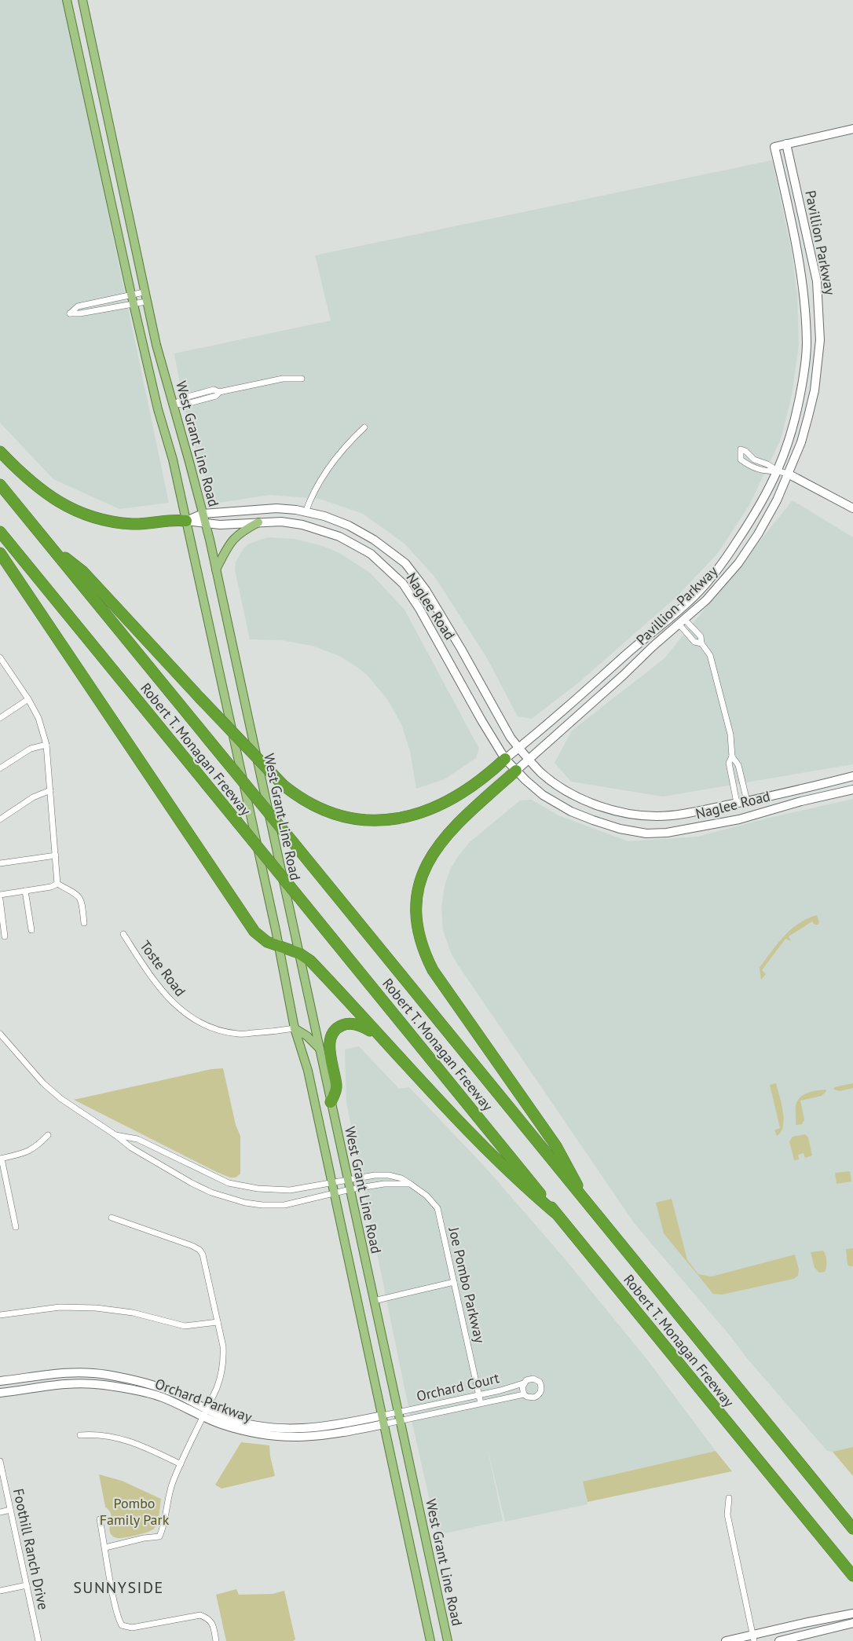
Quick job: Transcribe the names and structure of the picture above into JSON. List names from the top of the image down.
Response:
{
  "streets": {
    "highway": ["Robert T. Monagan Freeway"],
    "main road": [
      "Pavillion Parkway",
      "West Grant Line Road",
      "Naglee Road",
      "Orchard Parkway"
    ],
    "street": [
      "Toste Road",
      "Joe Pombo Parkway",
      "Orchard Court",
      "Foothill Ranch Drive"
    ]
  },
  "crossings": [
    ["Pavillion Parkway", "Naglee Road"],
    ["West Grant Line Road", "Naglee Road"],
    ["West Grant Line Road", "Toste Road"],
    ["West Grant Line Road", "Joe Pombo Parkway"],
    ["West Grant Line Road", "Orchard Court"],
    ["West Grant Line Road", "Orchard Parkway"],
    ["Joe Pombo Parkway", "Orchard Court"],
    ["Joe Pombo Parkway", "Orchard Parkway"],
    ["Orchard Court", "Orchard Parkway"]
  ],
  "districts": ["SUNNYSIDE"],
  "parks": ["Pombo Family Park"]
}
